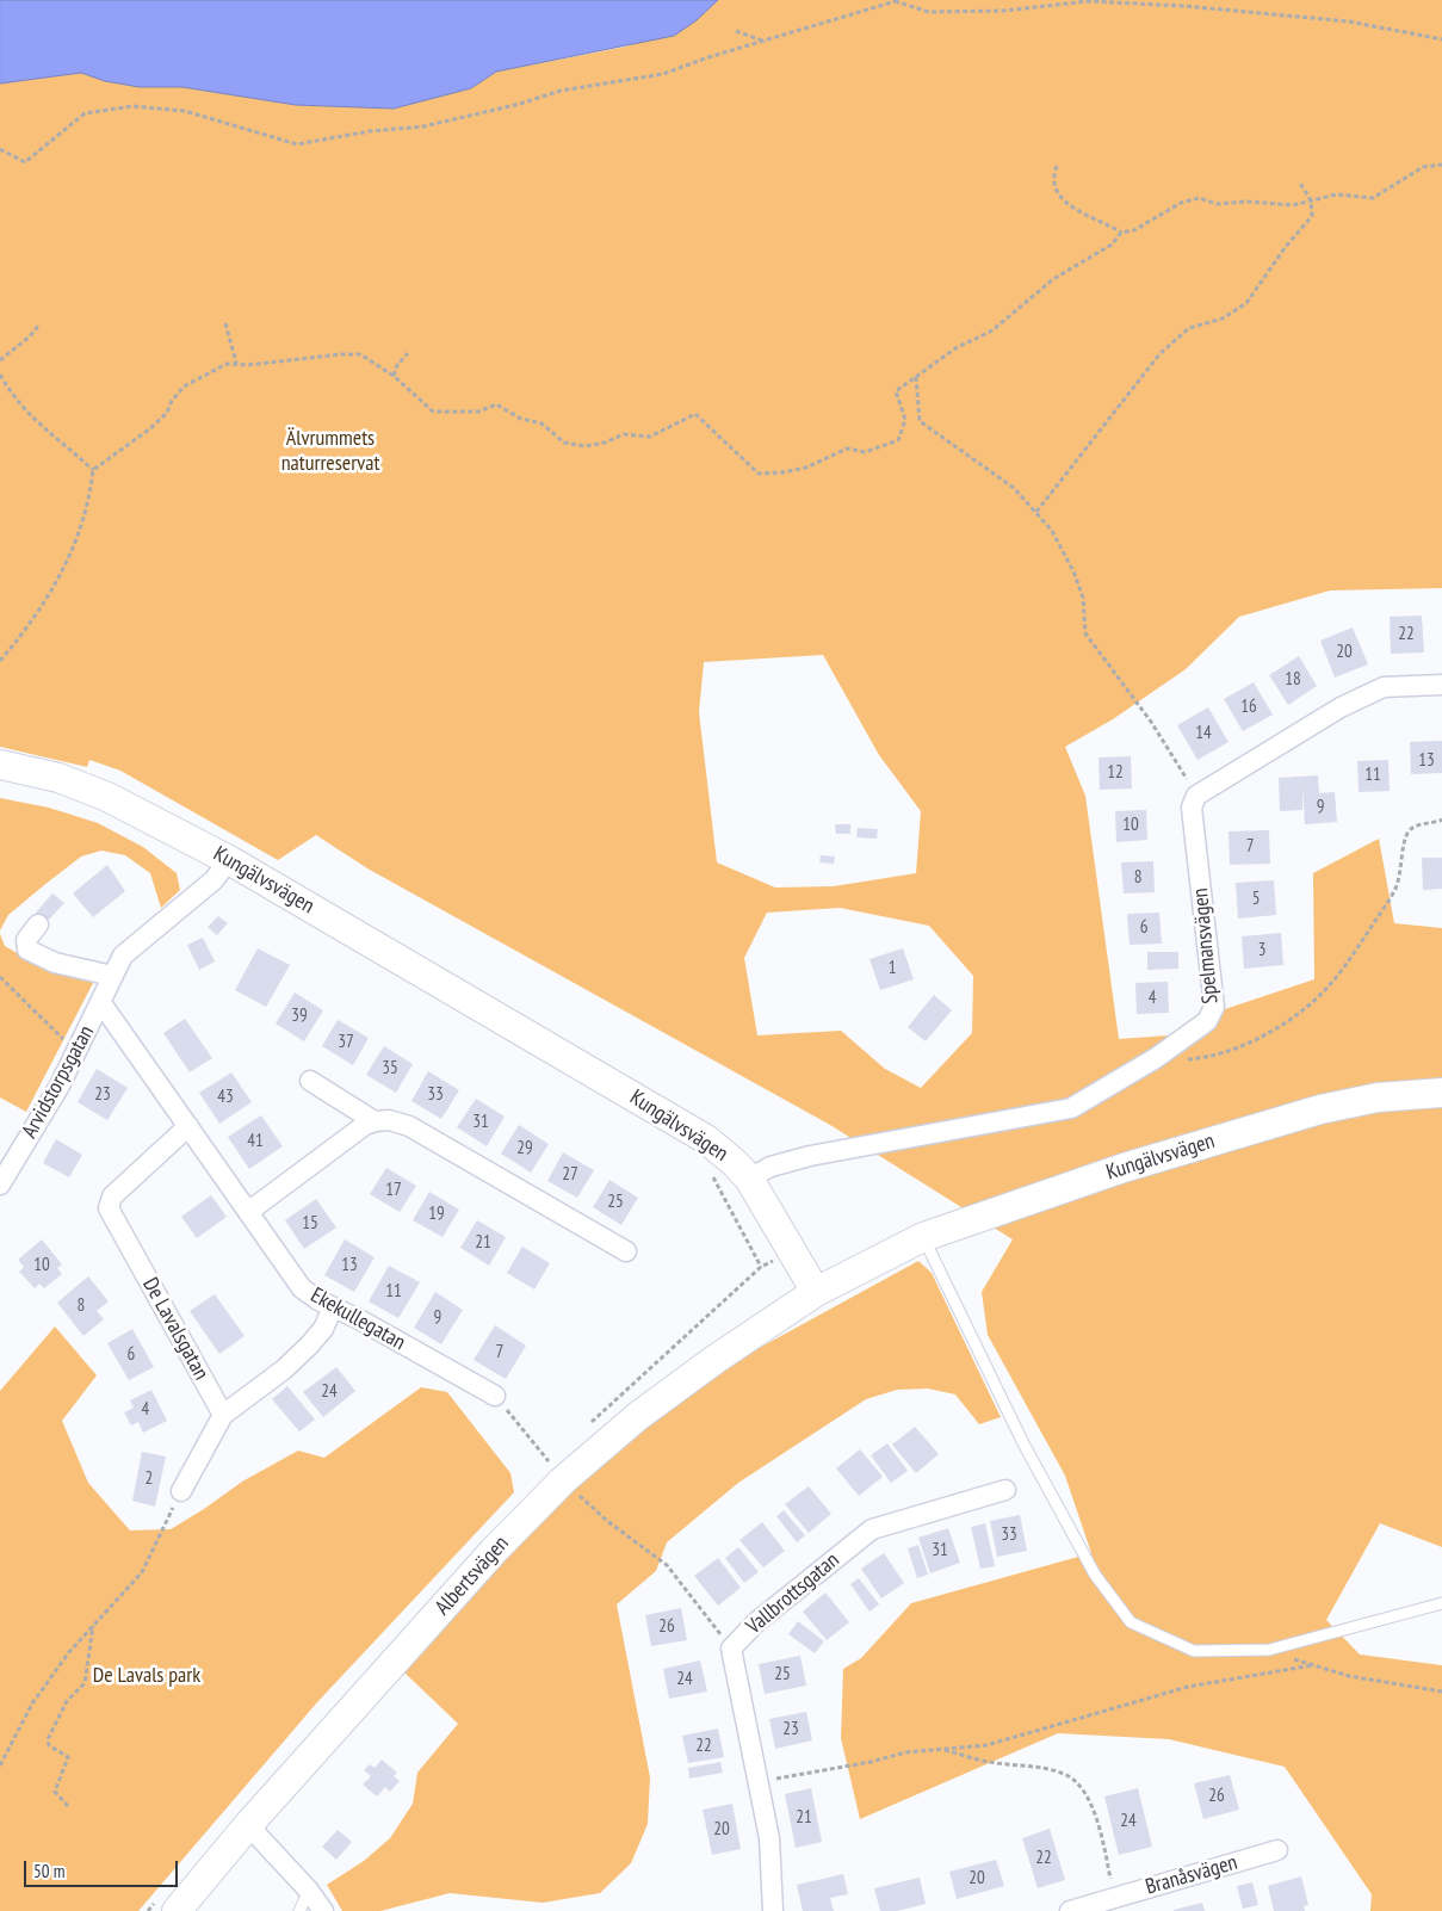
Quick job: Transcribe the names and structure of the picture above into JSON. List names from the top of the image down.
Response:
{
  "streets": {
    "street": [
      "Kungälvsvägen",
      "Spelmansvägen",
      "Arvidstorpsgatan",
      "Ekekullegatan",
      "De Lavalsgatan",
      "Albertsvägen",
      "Vallbrottsgatan",
      "Branåsvägen"
    ]
  },
  "crossings": [
    ["Kungälvsvägen", "Spelmansvägen"],
    ["Kungälvsvägen", "Arvidstorpsgatan"],
    ["Kungälvsvägen", "Albertsvägen"],
    ["Arvidstorpsgatan", "Ekekullegatan"],
    ["Ekekullegatan", "De Lavalsgatan"]
  ],
  "parks": ["Älvrummets naturreservat", "De Lavals park"],
  "house_numbers": [
    "22",
    "20",
    "18",
    "16",
    "14",
    "13",
    "12",
    "11",
    "9",
    "10",
    "7",
    "8",
    "5",
    "6",
    "3",
    "1",
    "4",
    "39",
    "37",
    "35",
    "23",
    "33",
    "43",
    "31",
    "41",
    "29",
    "27",
    "17",
    "25",
    "19",
    "15",
    "21",
    "10",
    "13",
    "11",
    "8",
    "9",
    "7",
    "6",
    "24",
    "4",
    "2",
    "33",
    "31",
    "26",
    "25",
    "24",
    "23",
    "22",
    "26",
    "21",
    "24",
    "20",
    "22",
    "20"
  ],
  "scale_bar": "50 m"
}
